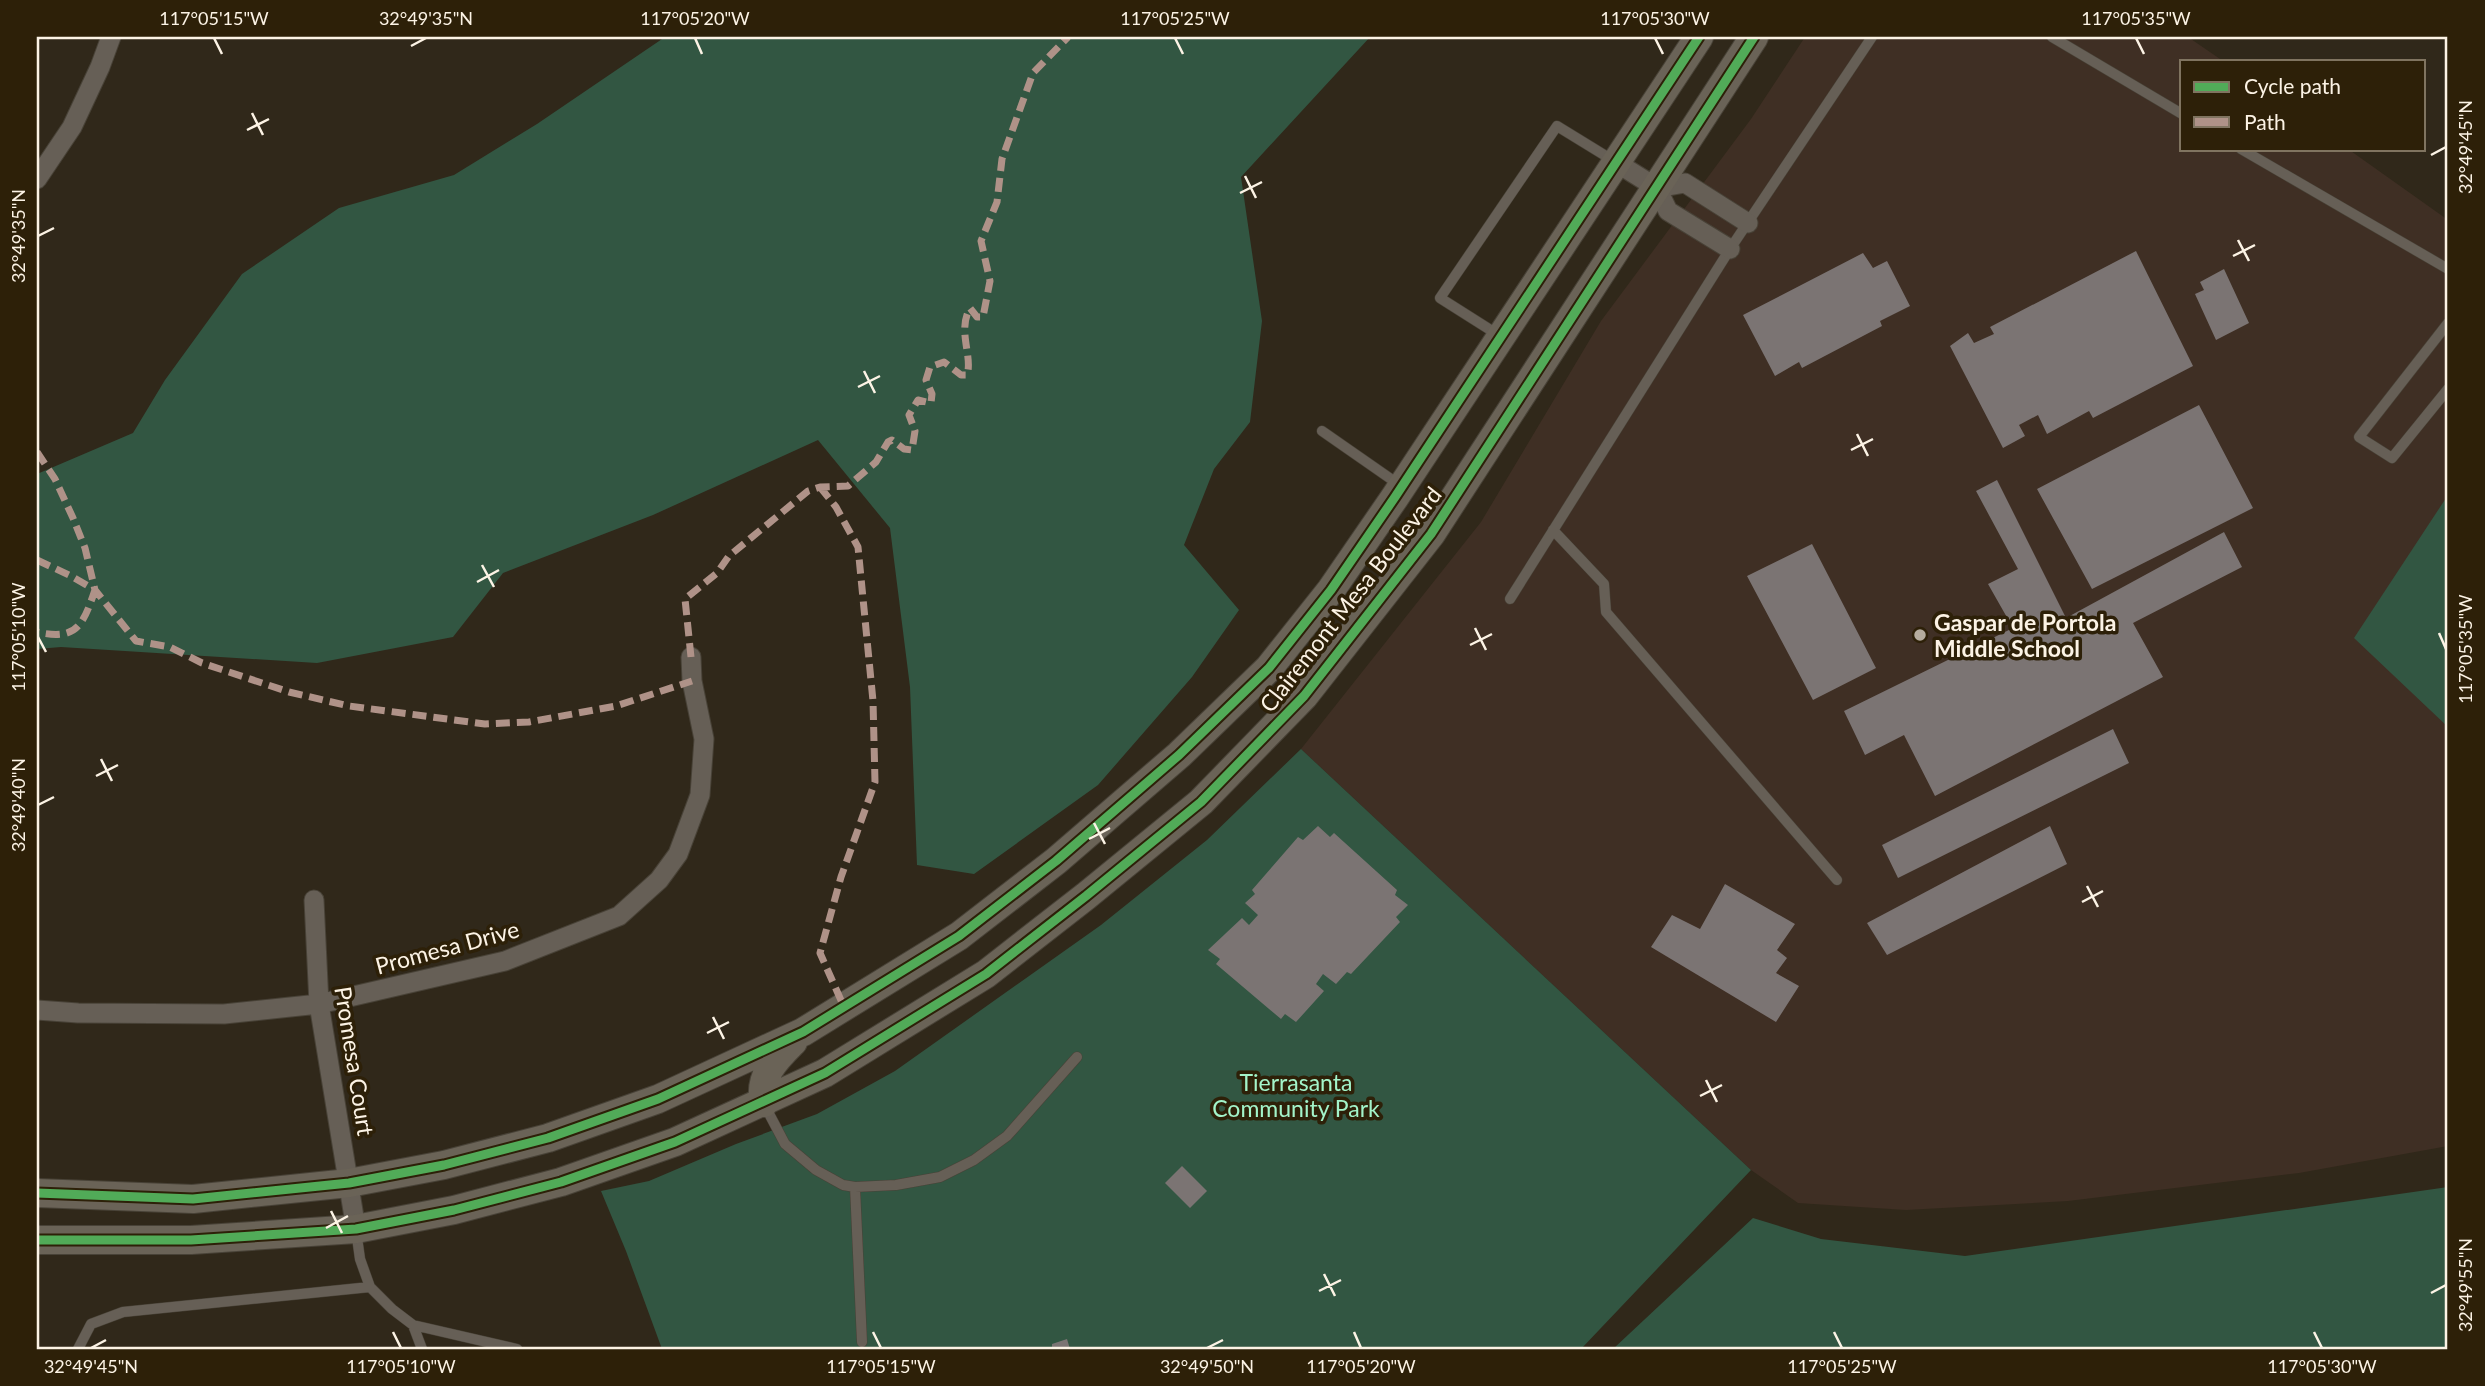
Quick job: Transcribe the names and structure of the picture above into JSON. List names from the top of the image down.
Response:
{
  "streets": {
    "main road": ["Clairemont Mesa Boulevard"],
    "street": ["Promesa Drive", "Promesa Court"]
  },
  "crossings": [
    ["Clairemont Mesa Boulevard", "Promesa Court"],
    ["Promesa Drive", "Promesa Court"]
  ],
  "parks": ["Tierrasanta Community Park"],
  "places": ["Gaspar de Portola Middle School"],
  "legend": ["Cycle path", "Path"],
  "coordinates": [
    "117°05'15\"W",
    "32°49'35\"N",
    "117°05'20\"W",
    "117°05'25\"W",
    "117°05'30\"W",
    "117°05'35\"W",
    "32°49'45\"N",
    "117°05'10\"W",
    "32°49'40\"N",
    "32°49'55\"N",
    "32°49'50\"N"
  ]
}
